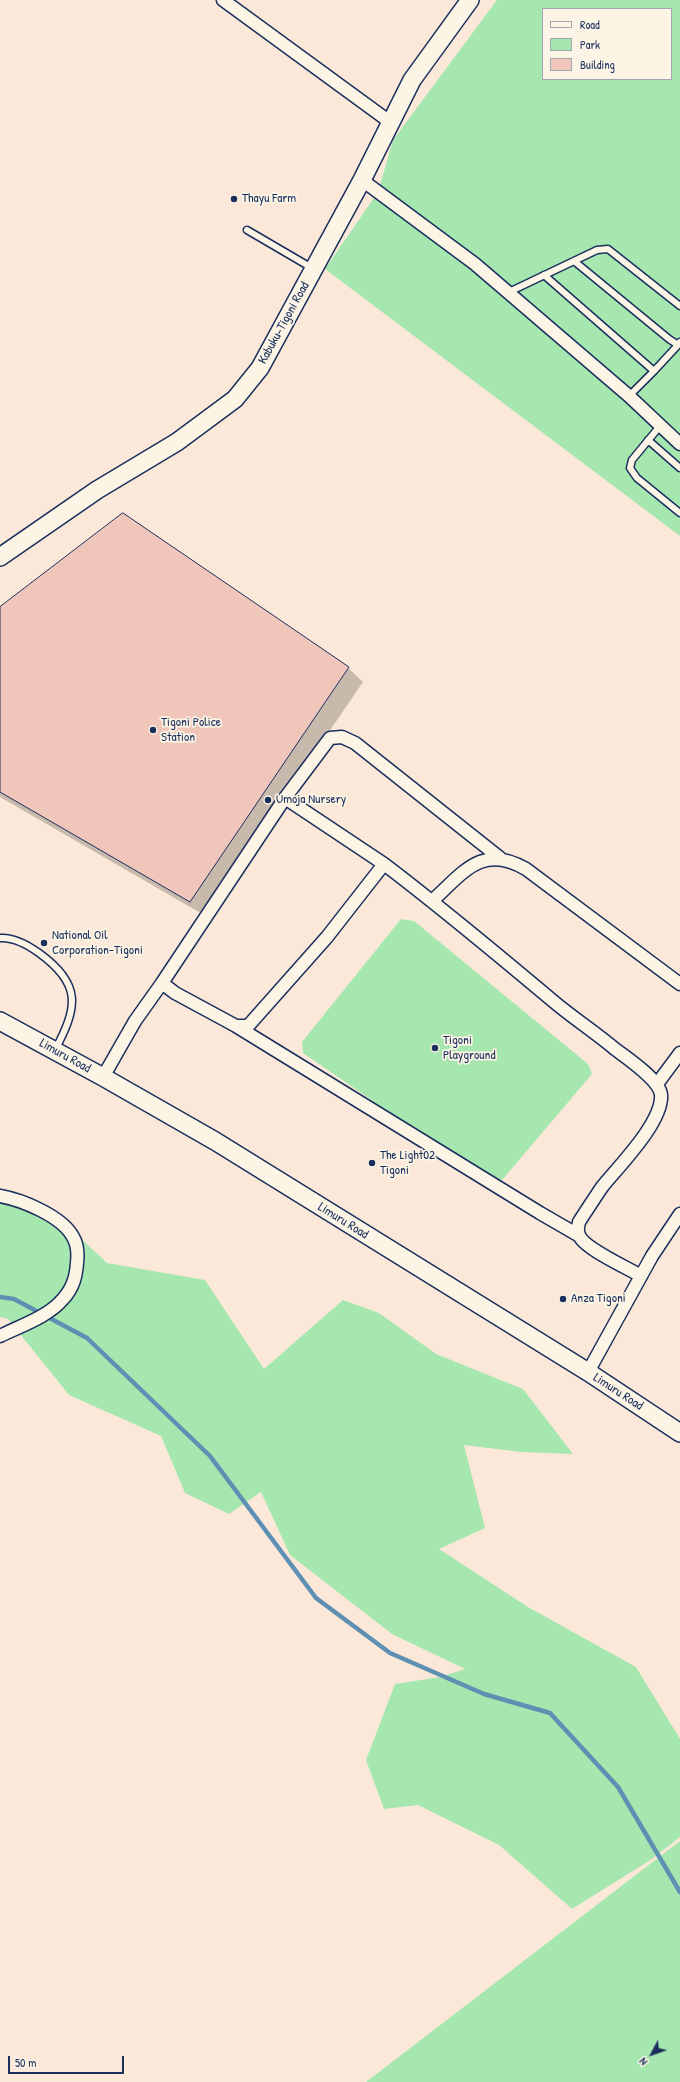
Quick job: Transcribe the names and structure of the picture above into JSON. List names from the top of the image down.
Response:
{
  "streets": {
    "main road": ["Kabuku-Tigoni Road", "Limuru Road"]
  },
  "places": [
    "Thayu Farm",
    "Tigoni Police Station",
    "Umoja Nursery",
    "National Oil Corporation-Tigoni",
    "Tigoni Playground",
    "The Light02 Tigoni",
    "Anza Tigoni"
  ],
  "legend": ["Road", "Park", "Building"],
  "scale_bar": "50 m",
  "north": "bottom left"
}
